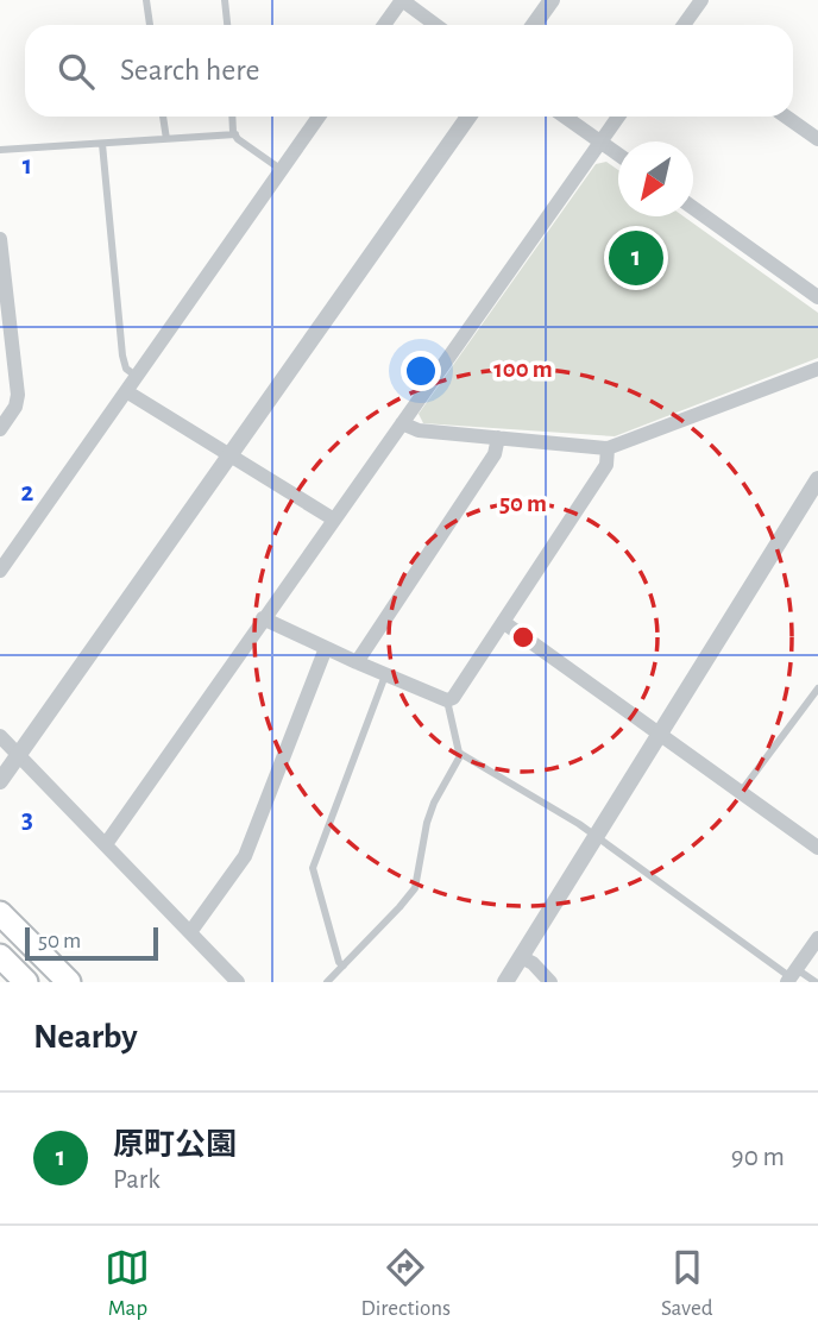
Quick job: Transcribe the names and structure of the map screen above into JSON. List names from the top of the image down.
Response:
{
  "scale_bar": "50 m",
  "north": "bottom left",
  "page": {
    "search": "Search here",
    "pins": "1",
    "scale": "50 m",
    "heading": "Nearby",
    "list": [
      {
        "mark": "1",
        "name": "原町公園",
        "note": "Park",
        "value": "90 m"
      }
    ],
    "nav": ["Map", "Directions", "Saved"]
  },
  "grid": {
    "rows": ["1", "2", "3"]
  },
  "rings": ["100 m", "50 m"]
}
